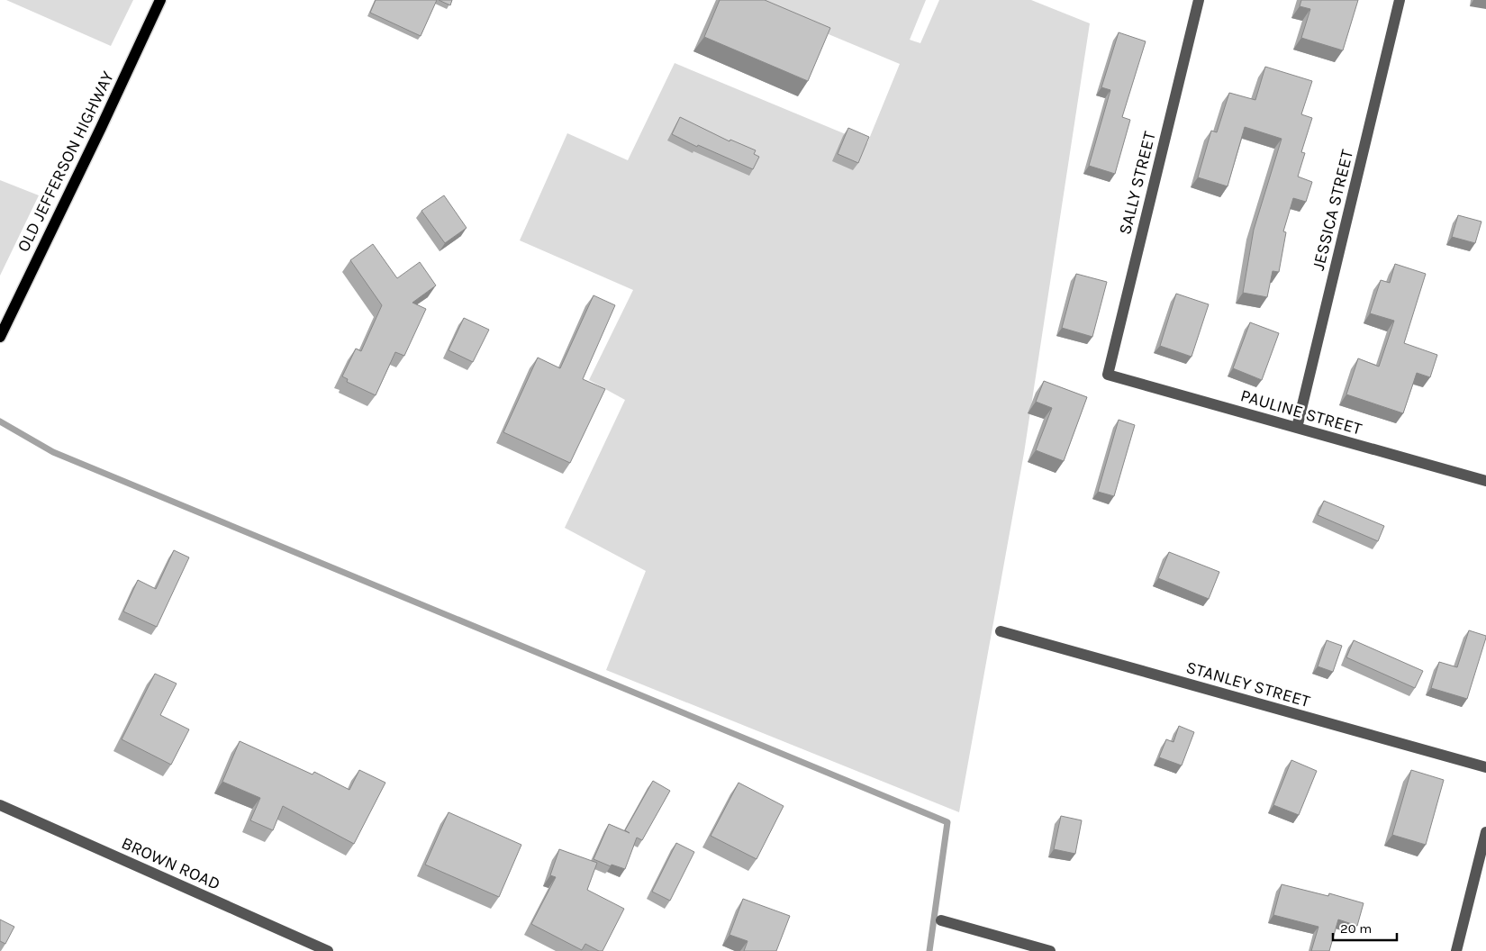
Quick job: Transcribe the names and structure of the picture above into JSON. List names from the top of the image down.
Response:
{
  "streets": {
    "main road": ["OLD JEFFERSON HIGHWAY"],
    "street": [
      "SALLY STREET",
      "JESSICA STREET",
      "PAULINE STREET",
      "STANLEY STREET",
      "BROWN ROAD"
    ]
  },
  "crossings": [
    ["SALLY STREET", "PAULINE STREET"],
    ["JESSICA STREET", "PAULINE STREET"]
  ],
  "scale_bar": "20 m"
}
